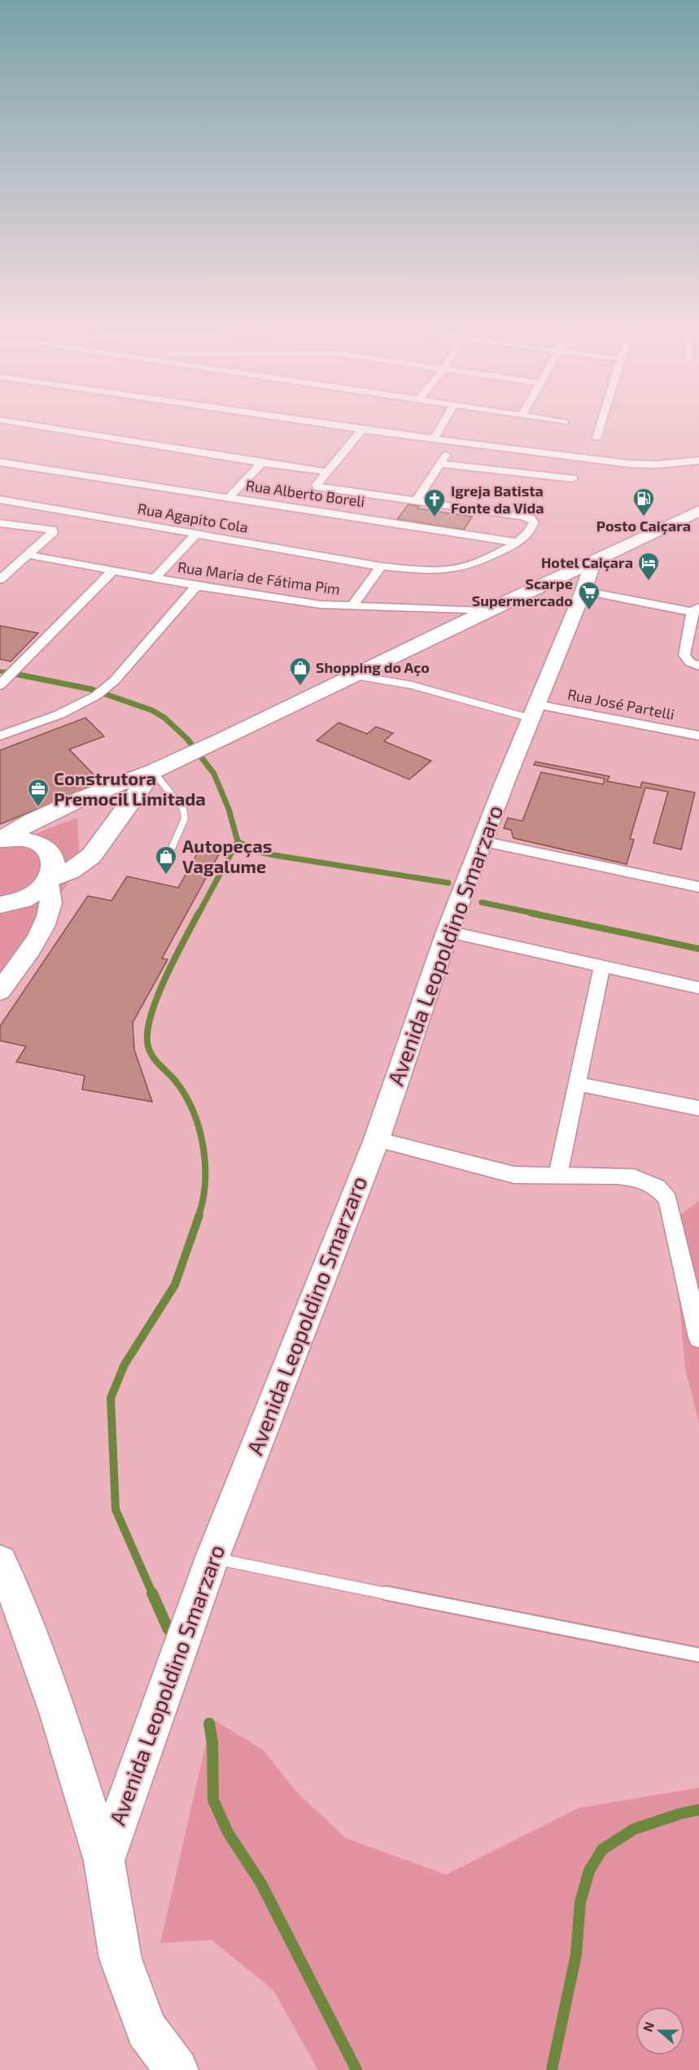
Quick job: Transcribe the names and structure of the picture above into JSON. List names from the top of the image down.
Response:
{
  "streets": {
    "street": [
      "Rua Alberto Boreli",
      "Rua Agapito Cola",
      "Rua Maria de Fátima Pim",
      "Rua José Partelli",
      "Avenida Leopoldino Smarzaro"
    ]
  },
  "crossings": [
    ["Rua Alberto Boreli", "Rua Agapito Cola"],
    ["Rua José Partelli", "Avenida Leopoldino Smarzaro"]
  ],
  "places": {
    "fuel station": ["Posto Caiçara"],
    "church": ["Igreja Batista Fonte da Vida"],
    "hotel": ["Hotel Caiçara"],
    "supermarket": ["Scarpe Supermercado"],
    "shop": ["Shopping do Aço", "Autopeças Vagalume"],
    "office": ["Construtora Premocil Limitada"]
  },
  "north": "left"
}
